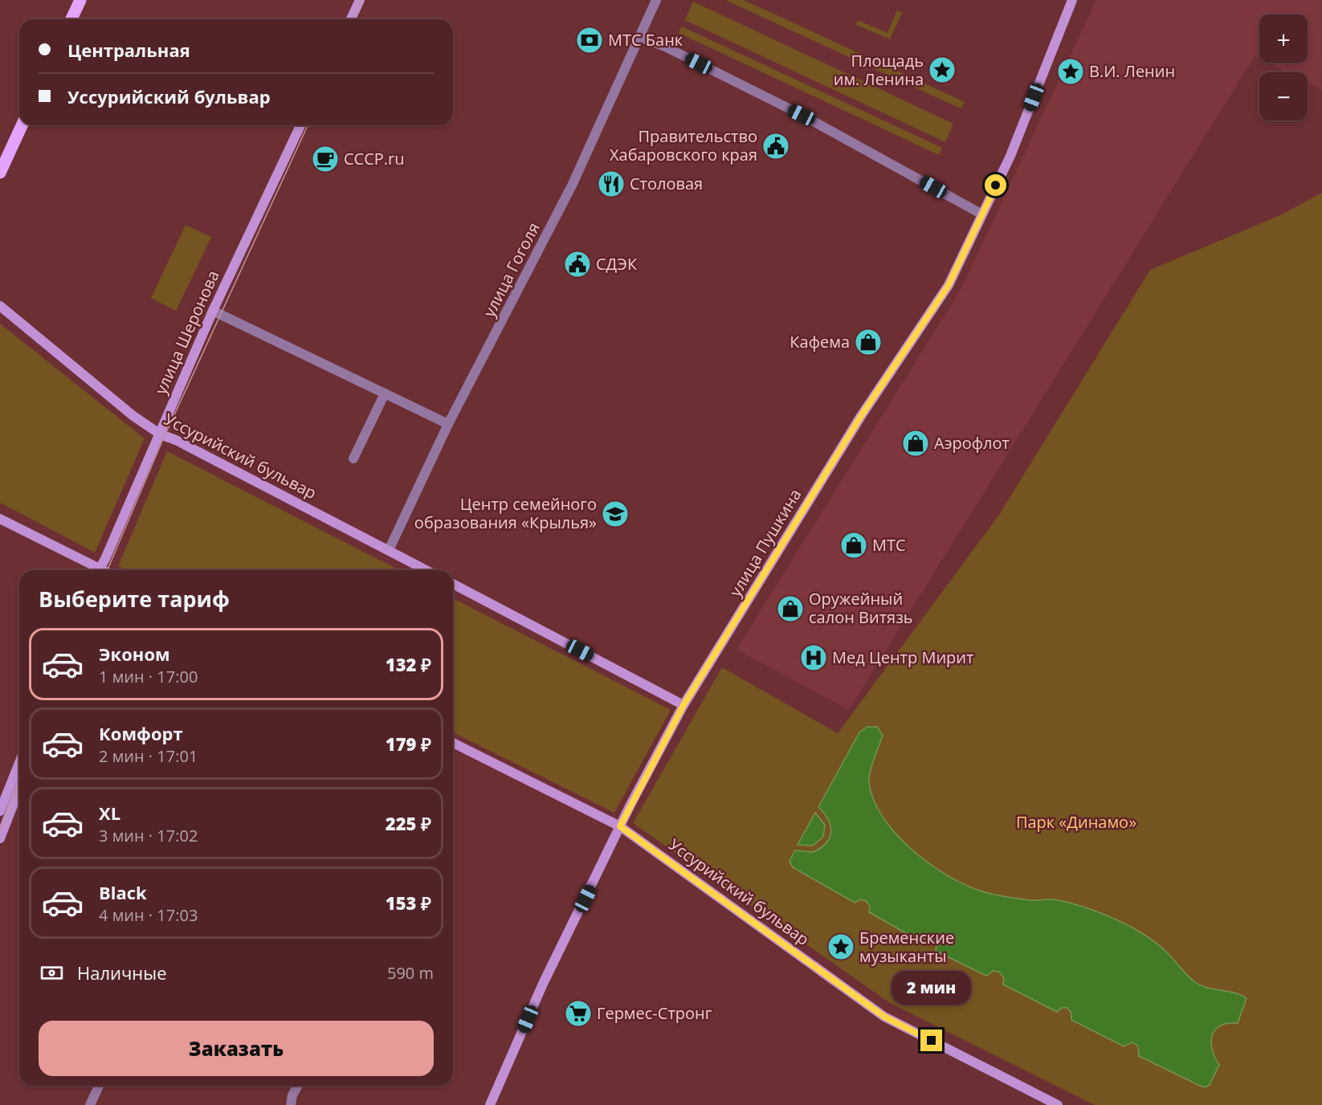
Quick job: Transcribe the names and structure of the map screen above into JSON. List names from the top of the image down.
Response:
{
  "streets": {
    "street": [
      "улица Гоголя",
      "улица Шеронова",
      "Уссурийский бульвар",
      "улица Пушкина"
    ]
  },
  "crossings": [
    ["улица Гоголя", "Уссурийский бульвар"],
    ["улица Шеронова", "Уссурийский бульвар"],
    ["Уссурийский бульвар", "улица Пушкина"]
  ],
  "parks": ["Парк «Динамо»"],
  "places": {
    "bank": ["МТС Банк"],
    "place": ["Площадь им. Ленина", "В.И. Ленин", "Бременские музыканты"],
    "public building": ["Правительство Хабаровского края", "СДЭК"],
    "cafe": ["СССР.ru"],
    "restaurant": ["Столовая"],
    "shop": [
      "Кафема",
      "Аэрофлот",
      "МТС",
      "Оружейный салон Витязь"
    ],
    "school or university": ["Центр семейного образования «Крылья»"],
    "hospital": ["Мед Центр Мирит"],
    "supermarket": ["Гермес-Стронг"]
  },
  "page": {
    "map_buttons": ["+", "−"],
    "banner": ["Центральная", "Уссурийский бульвар"],
    "heading": "Выберите тариф",
    "list": [
      {
        "name": "Эконом",
        "note": "1 мин · 17:00",
        "value": "132 ₽"
      },
      {
        "name": "Комфорт",
        "note": "2 мин · 17:01",
        "value": "179 ₽"
      },
      {
        "name": "XL",
        "note": "3 мин · 17:02",
        "value": "225 ₽"
      },
      {
        "name": "Black",
        "note": "4 мин · 17:03",
        "value": "153 ₽"
      }
    ],
    "pay": ["Наличные", "590 m"],
    "bubble": "2 мин",
    "buttons": "Заказать"
  }
}
